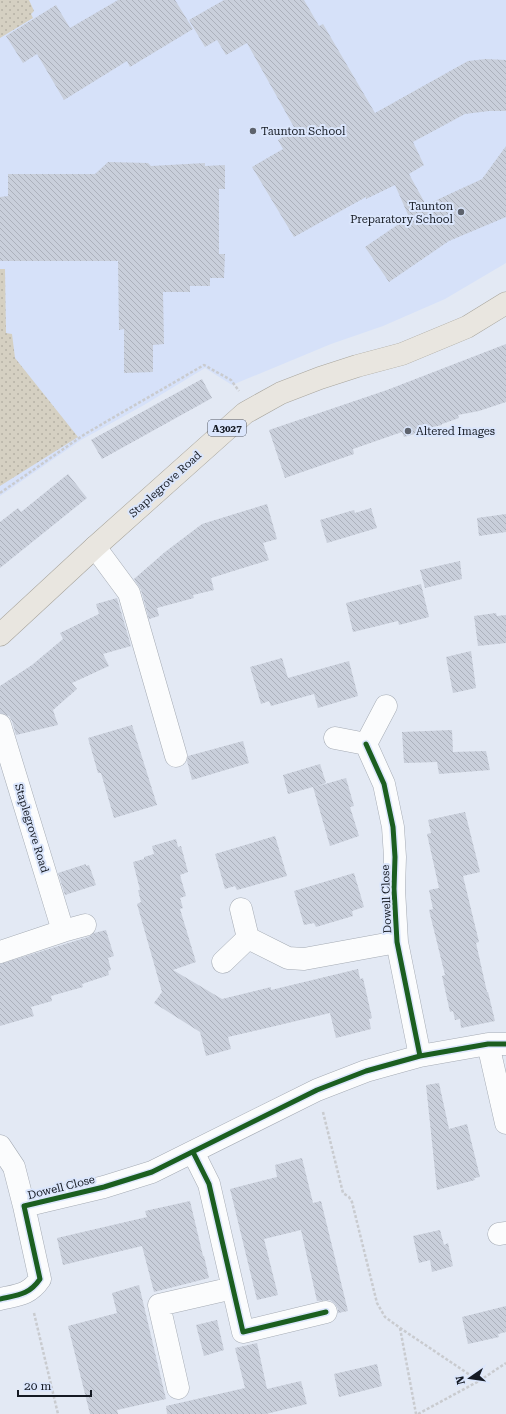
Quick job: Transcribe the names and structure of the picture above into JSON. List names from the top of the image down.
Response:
{
  "streets": {
    "main road": ["A3027", "Staplegrove Road"],
    "street": ["Dowell Close"]
  },
  "places": ["Taunton School", "Taunton Preparatory School", "Altered Images"],
  "scale_bar": "20 m",
  "north": "left"
}
